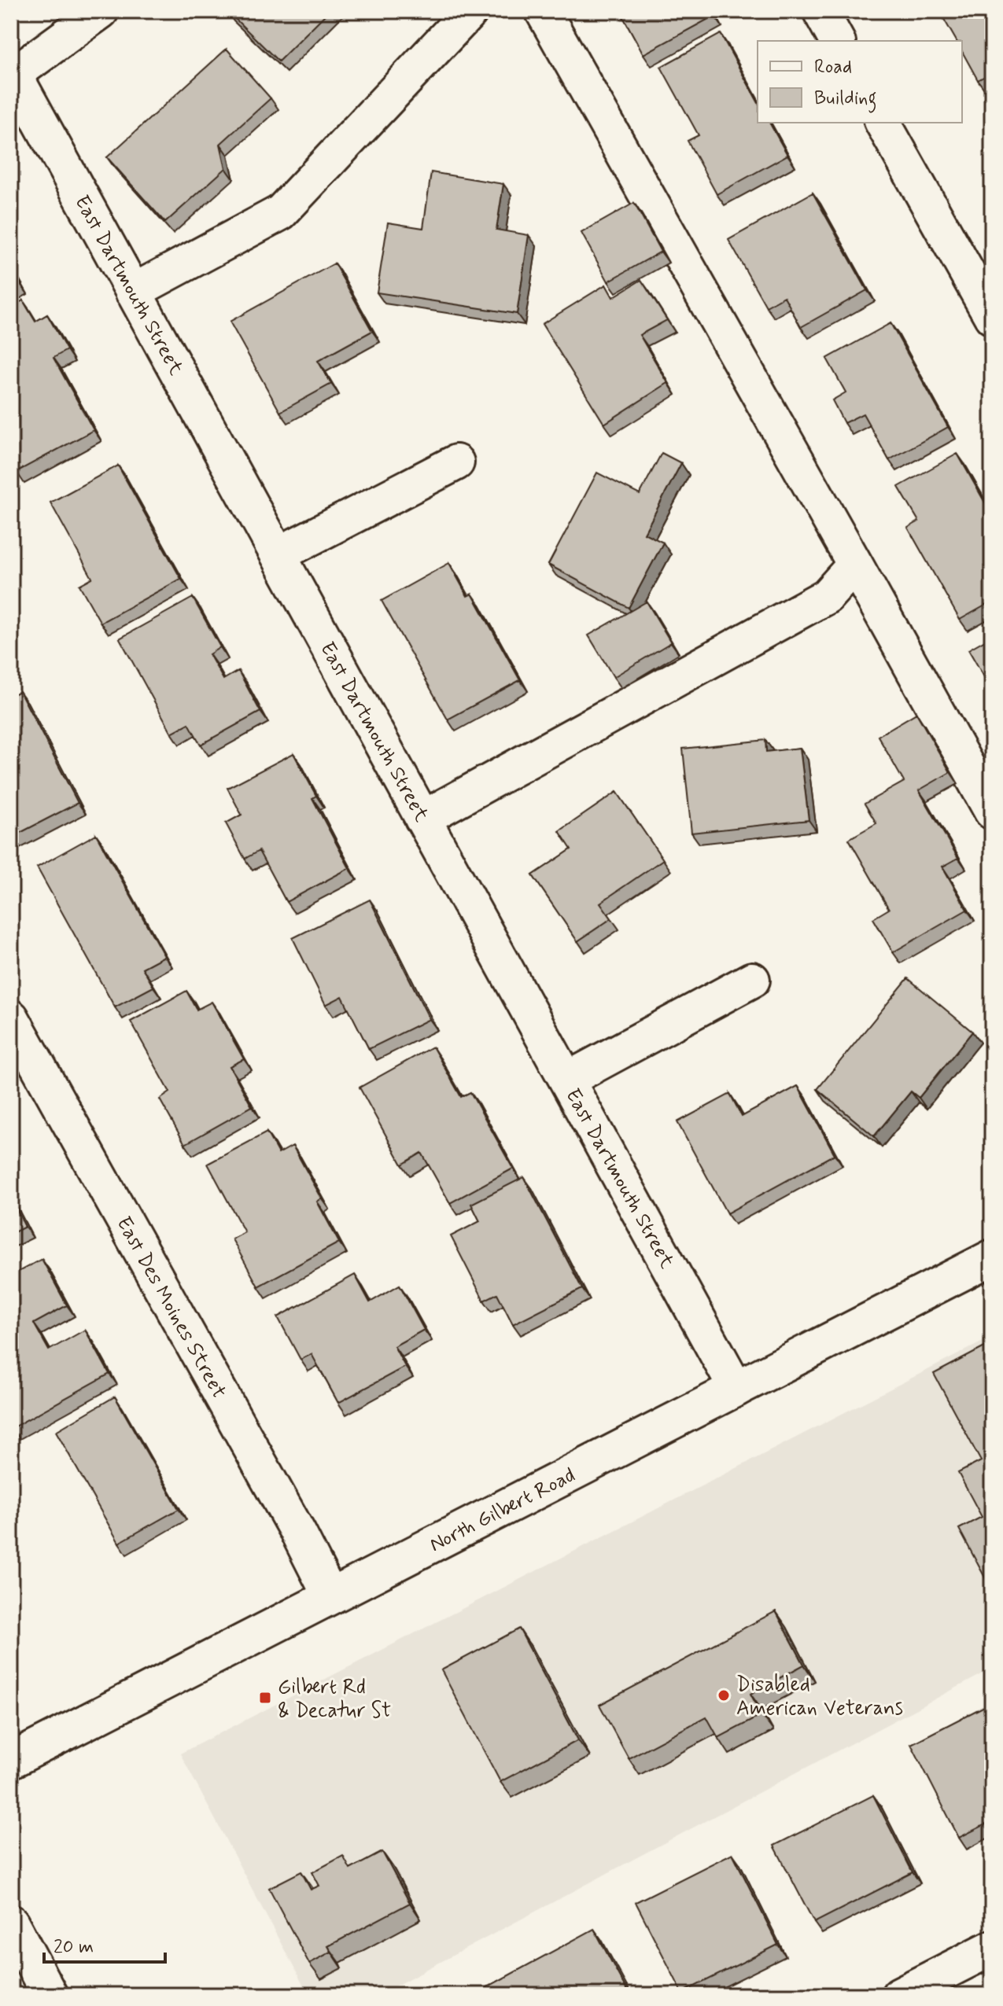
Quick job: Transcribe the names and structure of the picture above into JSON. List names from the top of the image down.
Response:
{
  "streets": {
    "street": ["East Dartmouth Street", "East Des Moines Street", "North Gilbert Road"]
  },
  "crossings": [
    ["East Dartmouth Street", "North Gilbert Road"],
    ["East Des Moines Street", "North Gilbert Road"]
  ],
  "places": {
    "other": ["Disabled American Veterans"],
    "transit": ["Gilbert Rd & Decatur St"]
  },
  "legend": ["Road", "Building"],
  "scale_bar": "20 m"
}
